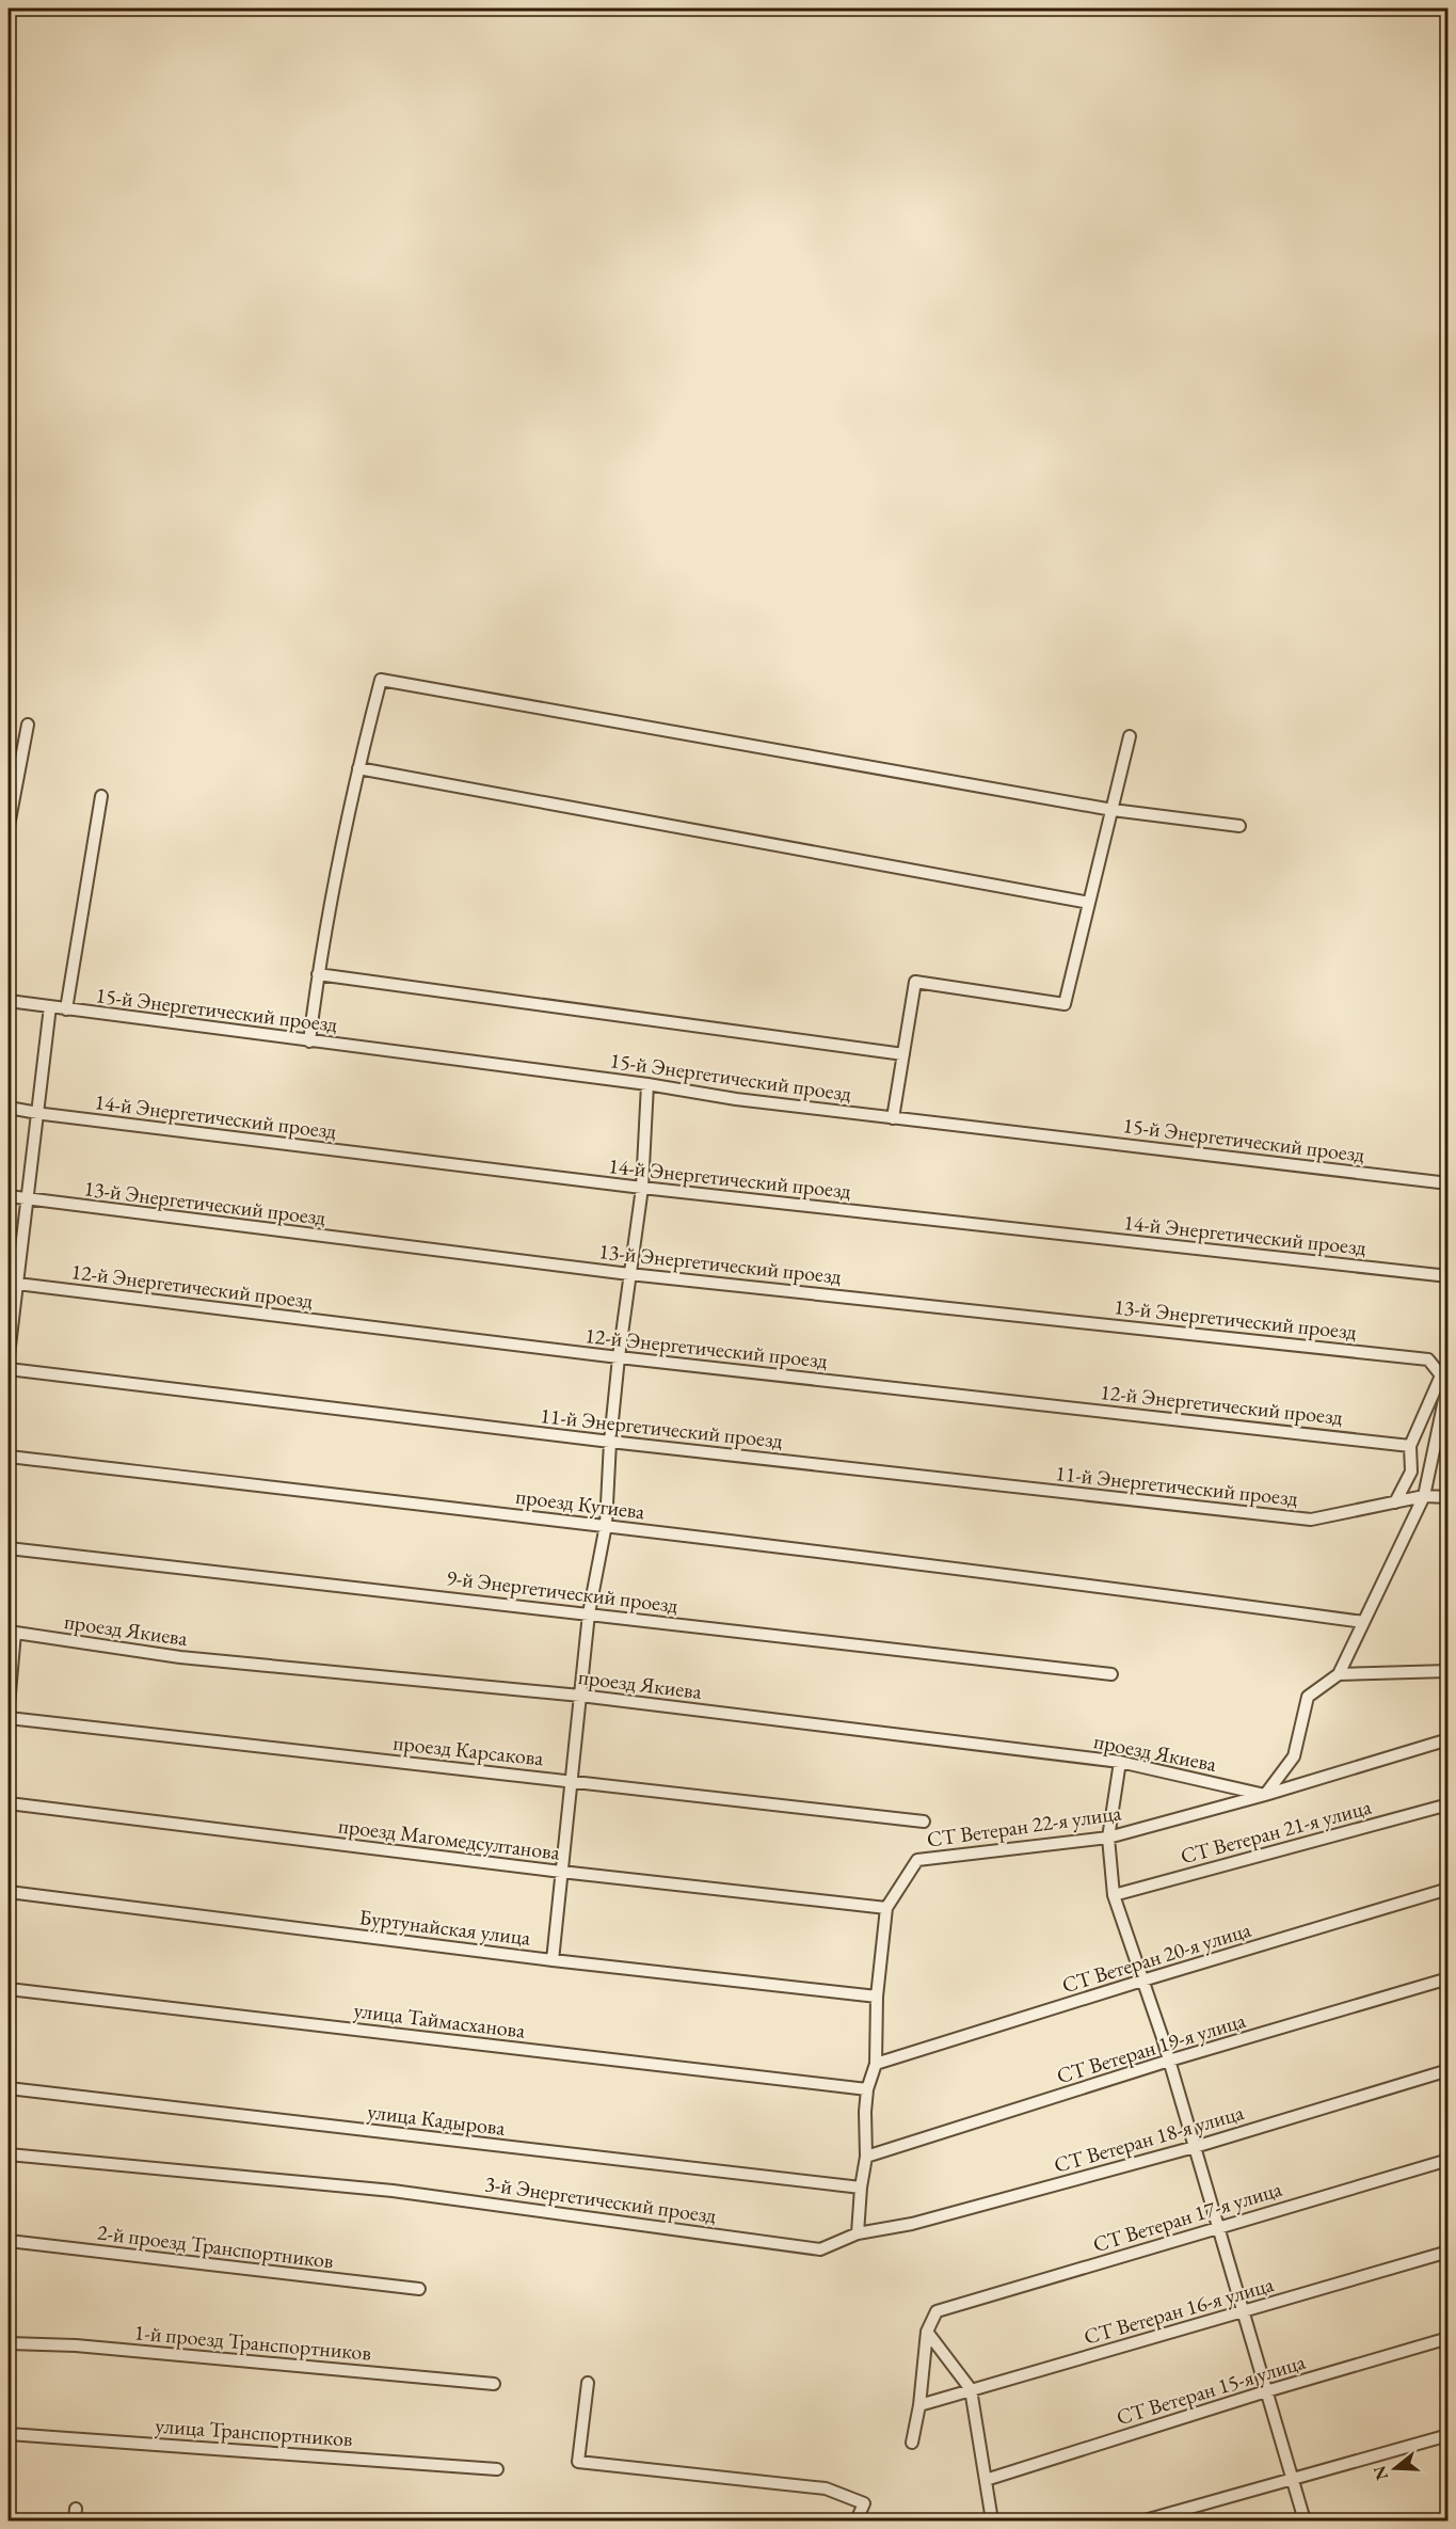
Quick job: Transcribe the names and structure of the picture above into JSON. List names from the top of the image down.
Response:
{
  "streets": {
    "street": [
      "15-й Энергетический проезд",
      "14-й Энергетический проезд",
      "13-й Энергетический проезд",
      "12-й Энергетический проезд",
      "11-й Энергетический проезд",
      "проезд Кугиева",
      "9-й Энергетический проезд",
      "проезд Якиева",
      "проезд Карсакова",
      "СТ Ветеран 22-я улица",
      "СТ Ветеран 21-я улица",
      "проезд Магомедсултанова",
      "Буртунайская улица",
      "СТ Ветеран 20-я улица",
      "улица Таймасханова",
      "СТ Ветеран 19-я улица",
      "улица Кадырова",
      "СТ Ветеран 18-я улица",
      "3-й Энергетический проезд",
      "СТ Ветеран 17-я улица",
      "2-й проезд Транспортников",
      "СТ Ветеран 16-я улица",
      "1-й проезд Транспортников",
      "СТ Ветеран 15-я улица",
      "улица Транспортников"
    ]
  },
  "crossings": [
    ["проезд Якиева", "СТ Ветеран 22-я улица"],
    ["СТ Ветеран 22-я улица", "проезд Магомедсултанова"],
    ["СТ Ветеран 18-я улица", "3-й Энергетический проезд"]
  ],
  "north": "left"
}
